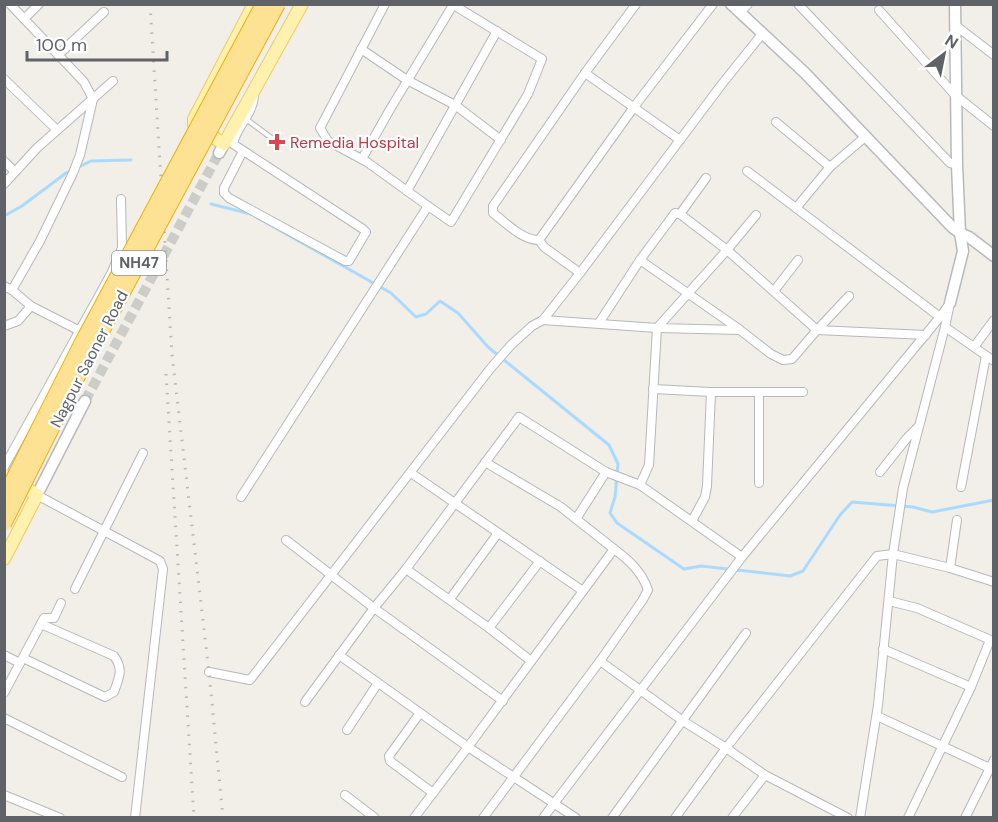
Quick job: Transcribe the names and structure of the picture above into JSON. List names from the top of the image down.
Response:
{
  "streets": {
    "highway": ["NH47", "Nagpur Saoner Road"]
  },
  "places": {
    "health": ["Remedia Hospital"]
  },
  "scale_bar": "100 m",
  "north": "top right"
}
